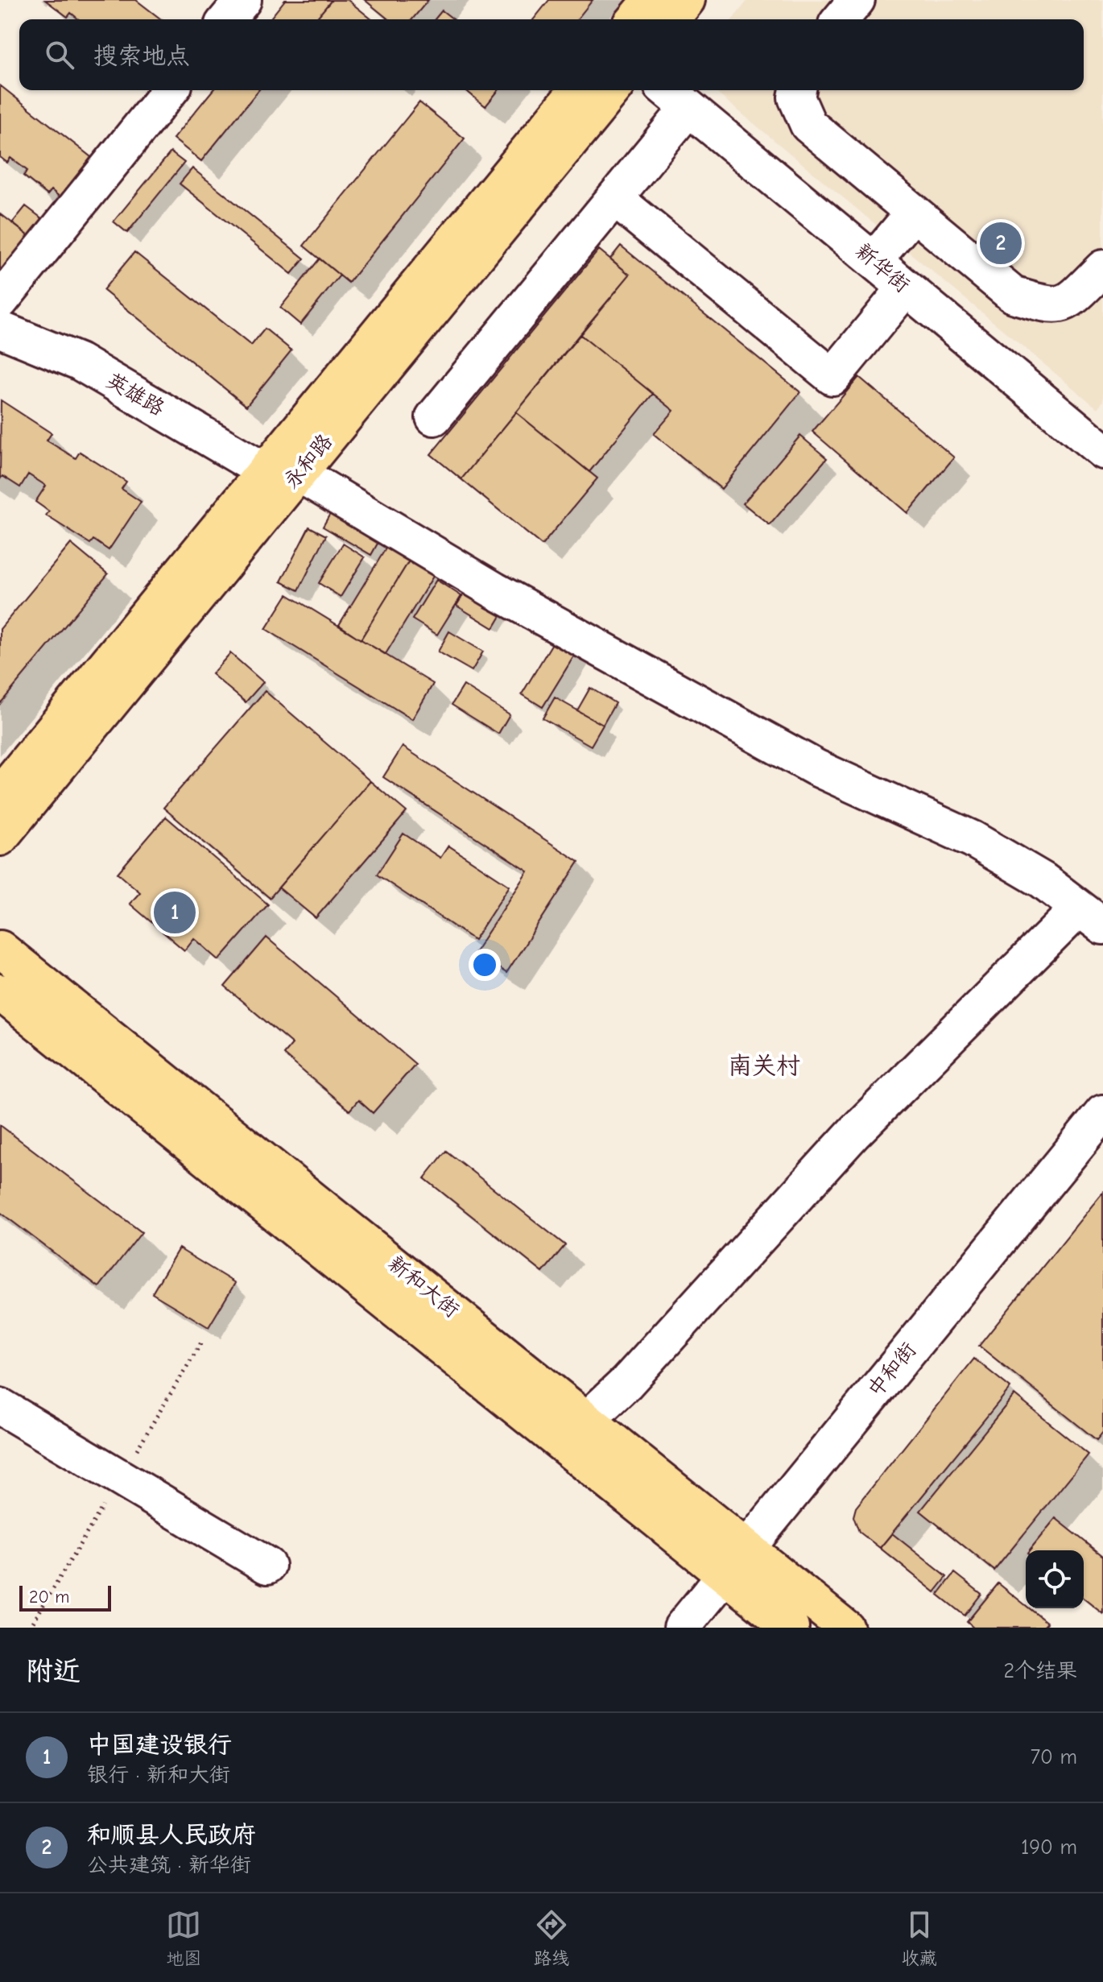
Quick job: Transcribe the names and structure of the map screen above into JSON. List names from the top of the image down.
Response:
{
  "streets": {
    "main road": ["永和路", "新和大街"],
    "street": ["新华街", "英雄路", "中和街"]
  },
  "crossings": [
    ["英雄路", "永和路"],
    ["新和大街", "中和街"]
  ],
  "districts": ["南关村"],
  "scale_bar": "20 m",
  "page": {
    "search": "搜索地点",
    "pins": ["2", "1"],
    "scale": "20 m",
    "heading": ["附近", "2个结果"],
    "list": [
      {
        "mark": "1",
        "name": "中国建设银行",
        "note": "银行 · 新和大街",
        "value": "70 m"
      },
      {
        "mark": "2",
        "name": "和顺县人民政府",
        "note": "公共建筑 · 新华街",
        "value": "190 m"
      }
    ],
    "nav": ["地图", "路线", "收藏"]
  }
}
